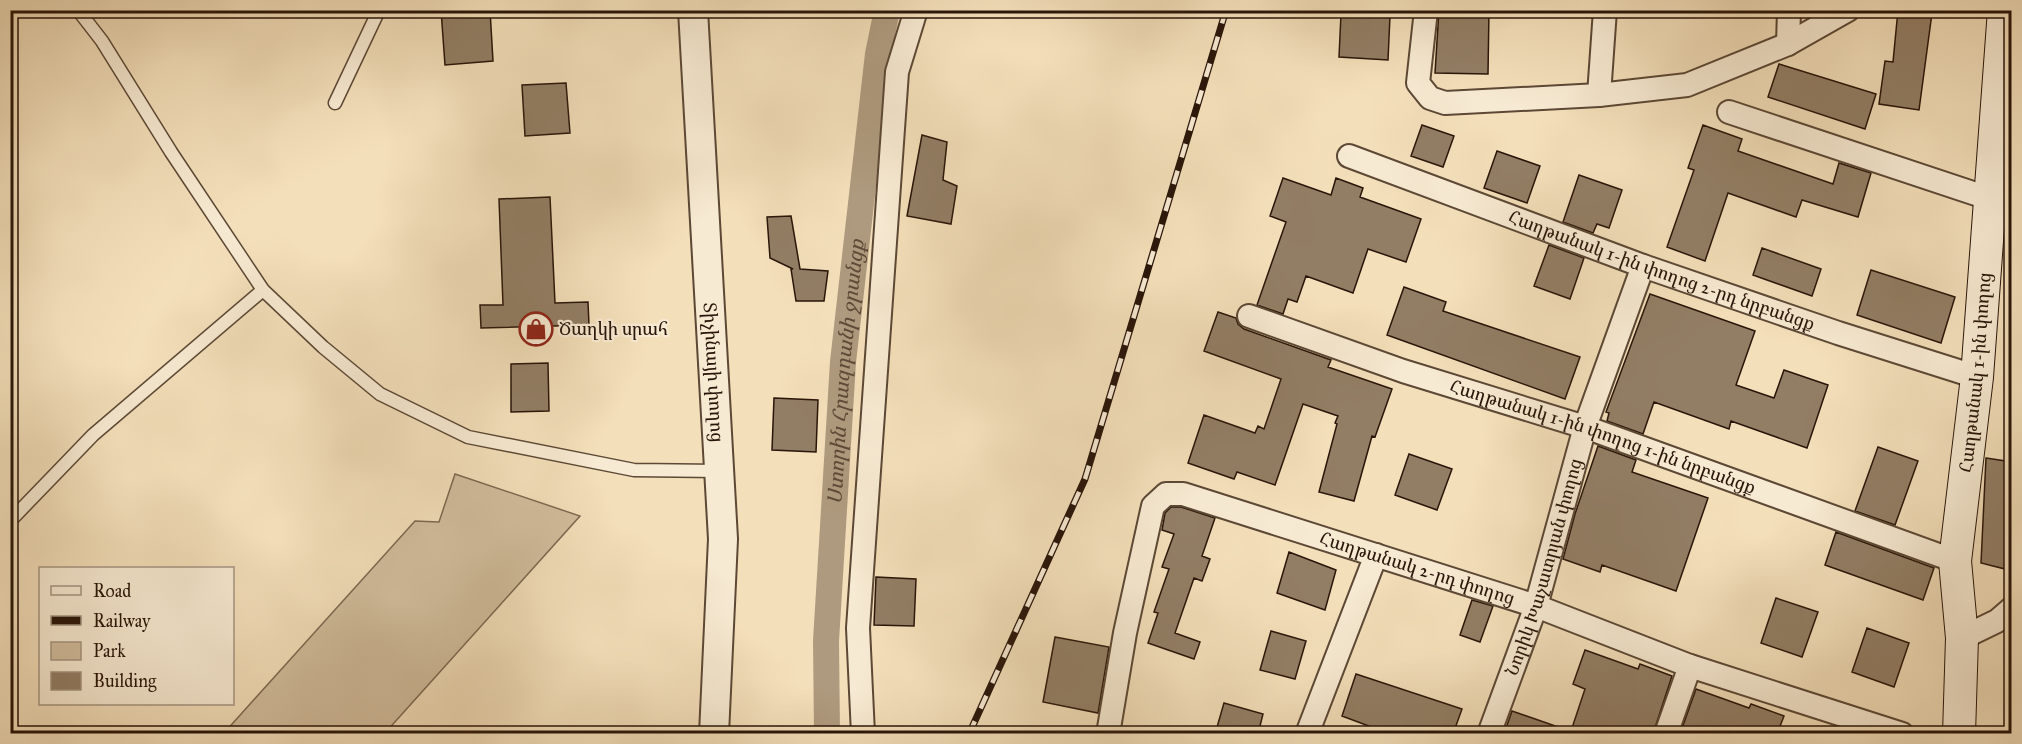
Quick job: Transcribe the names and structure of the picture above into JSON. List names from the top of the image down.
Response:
{
  "streets": {
    "main road": ["Հաղթանակ 1-ին փողոց"],
    "street": [
      "Հաղթանակ 1-ին փողոց 2-րդ նրբանցք",
      "Տիչինայի փողոց",
      "Հաղթանակ 1-ին փողոց 1-ին նրբանցք",
      "Հաղթանակ 2-րդ փողոց",
      "Նորիկ Խաչատրյան փողոց"
    ]
  },
  "crossings": [
    ["Հաղթանակ 1-ին փողոց 2-րդ նրբանցք", "Հաղթանակ 1-ին փողոց"],
    ["Հաղթանակ 1-ին փողոց 2-րդ նրբանցք", "Նորիկ Խաչատրյան փողոց"],
    ["Հաղթանակ 1-ին փողոց", "Հաղթանակ 1-ին փողոց 1-ին նրբանցք"],
    ["Հաղթանակ 1-ին փողոց 1-ին նրբանցք", "Նորիկ Խաչատրյան փողոց"],
    ["Հաղթանակ 2-րդ փողոց", "Նորիկ Խաչատրյան փողոց"]
  ],
  "water": ["Ստորին Հրազդանի ջրանցք"],
  "places": {
    "shop": ["Ծաղկի սրահ"]
  },
  "legend": [
    "Road",
    "Railway",
    "Park",
    "Building"
  ]
}
